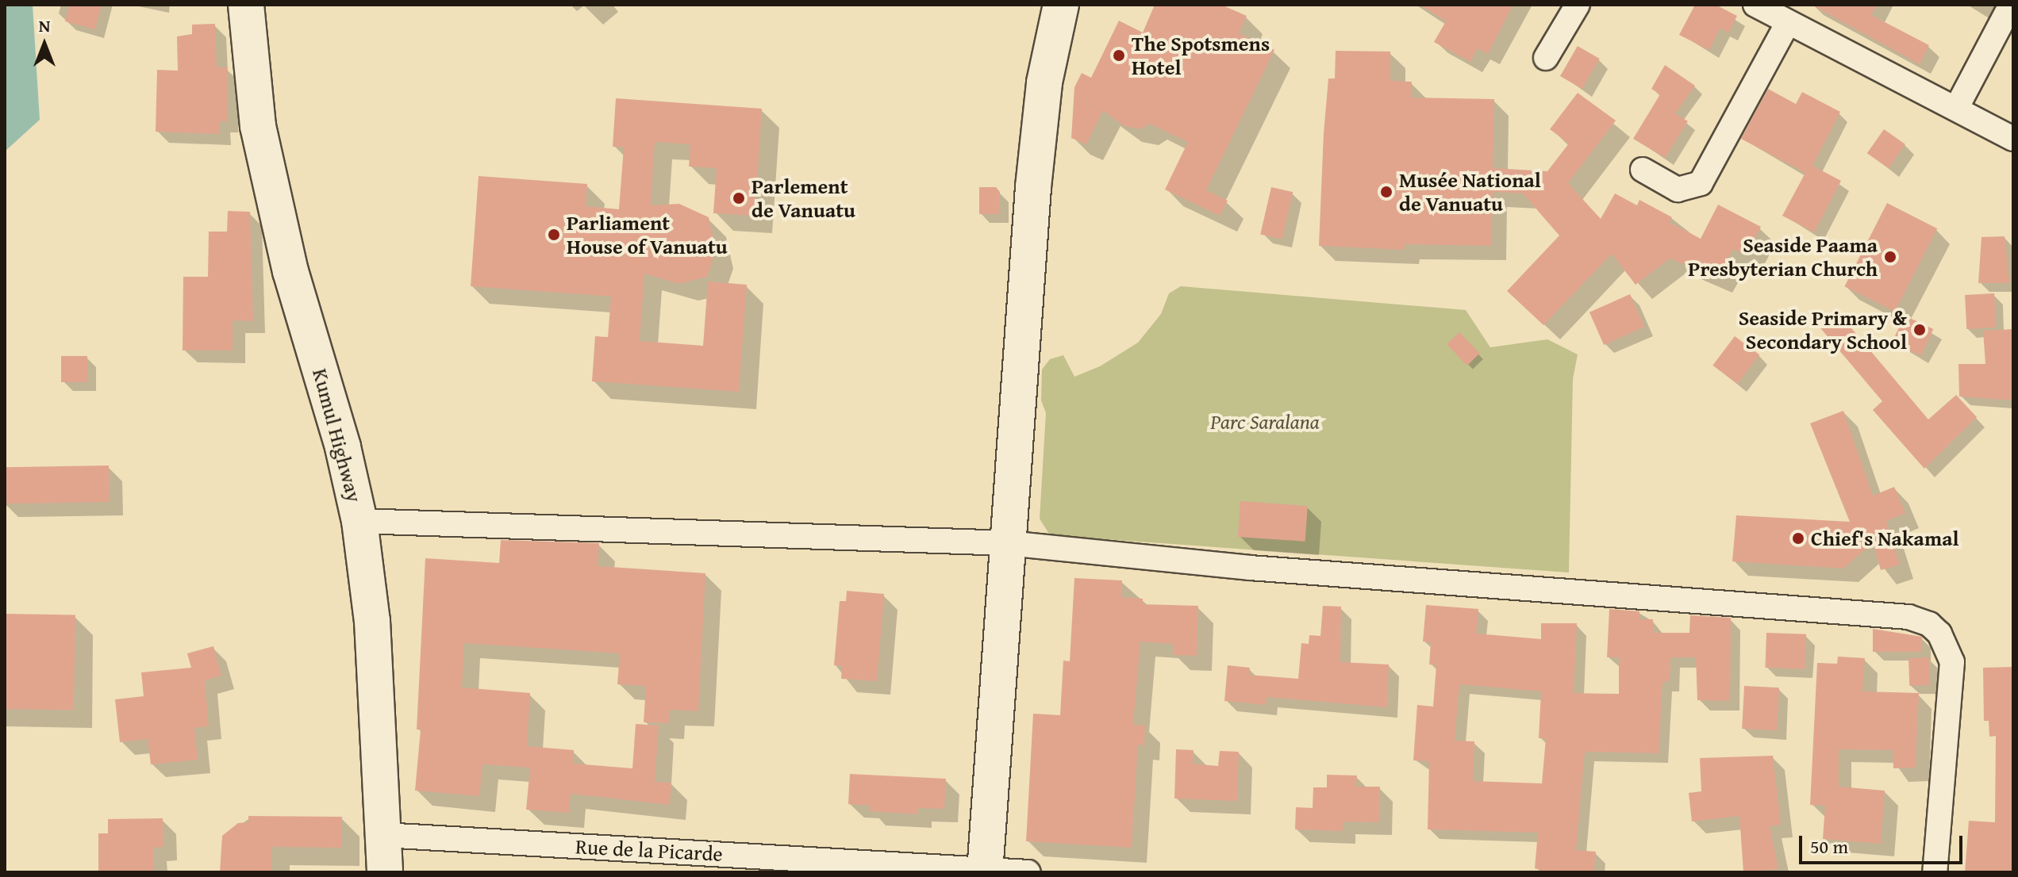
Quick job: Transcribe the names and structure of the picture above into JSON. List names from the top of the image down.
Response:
{
  "streets": {
    "street": ["Kumul Highway", "Rue de la Picarde"]
  },
  "crossings": [
    ["Kumul Highway", "Rue de la Picarde"]
  ],
  "parks": ["Parc Saralana"],
  "places": [
    "The Spotsmens Hotel",
    "Musée National de Vanuatu",
    "Parlement de Vanuatu",
    "Parliament House of Vanuatu",
    "Seaside Paama Presbyterian Church",
    "Seaside Primary & Secondary School",
    "Chief's Nakamal"
  ],
  "scale_bar": "50 m",
  "north": "top"
}
